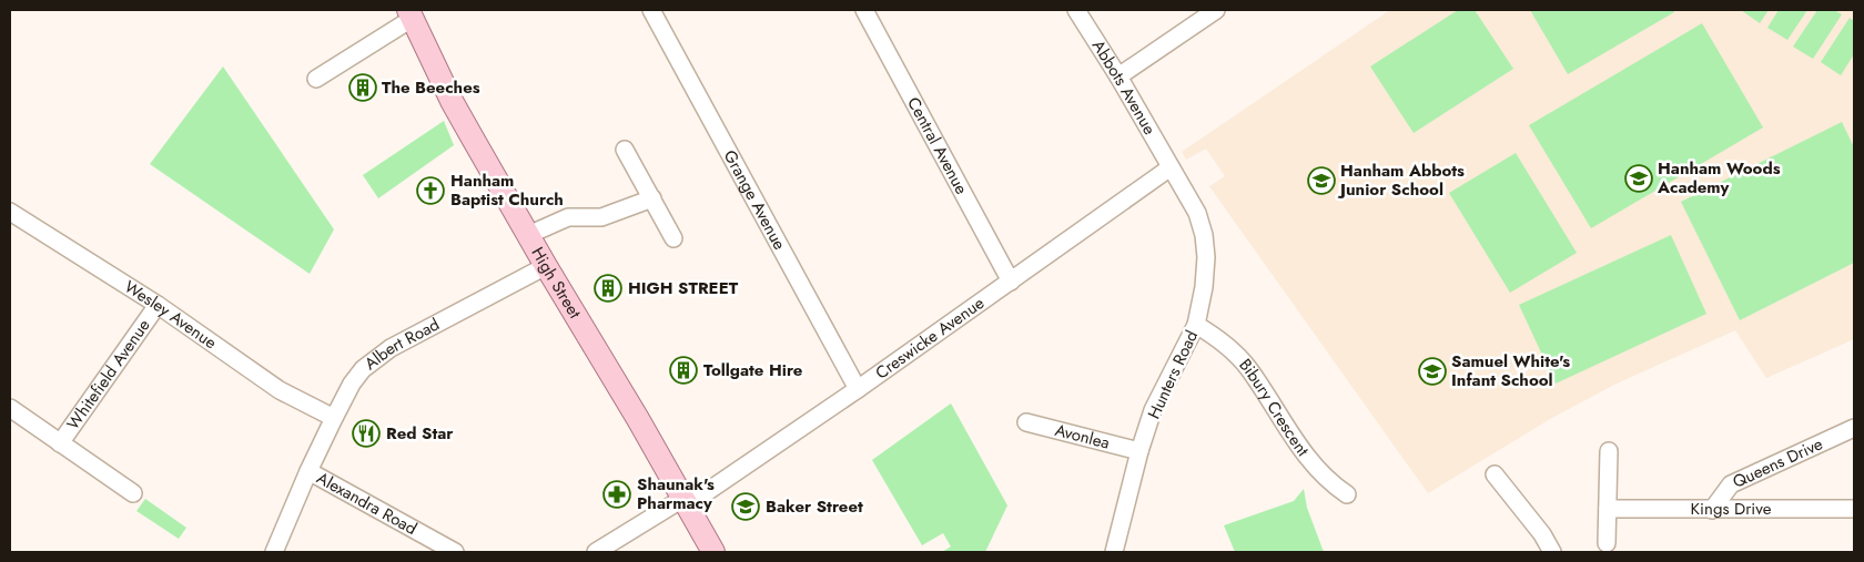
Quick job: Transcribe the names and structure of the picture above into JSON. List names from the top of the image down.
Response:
{
  "streets": {
    "main road": ["High Street"],
    "street": [
      "Abbots Avenue",
      "Central Avenue",
      "Grange Avenue",
      "Wesley Avenue",
      "Creswicke Avenue",
      "Albert Road",
      "Whitefield Avenue",
      "Hunters Road",
      "Bibury Crescent",
      "Avonlea",
      "Queens Drive",
      "Alexandra Road",
      "Kings Drive"
    ]
  },
  "crossings": [
    ["Abbots Avenue", "Creswicke Avenue"],
    ["Abbots Avenue", "Hunters Road"],
    ["Central Avenue", "Creswicke Avenue"],
    ["Grange Avenue", "Creswicke Avenue"],
    ["High Street", "Creswicke Avenue"],
    ["High Street", "Albert Road"],
    ["Wesley Avenue", "Albert Road"],
    ["Wesley Avenue", "Whitefield Avenue"],
    ["Creswicke Avenue", "Hunters Road"],
    ["Albert Road", "Alexandra Road"],
    ["Hunters Road", "Bibury Crescent"],
    ["Hunters Road", "Avonlea"],
    ["Queens Drive", "Kings Drive"]
  ],
  "places": {
    "building": ["The Beeches", "HIGH STREET", "Tollgate Hire"],
    "school or university": [
      "Hanham Woods Academy",
      "Hanham Abbots Junior School",
      "Samuel White's Infant School",
      "Baker Street"
    ],
    "church": ["Hanham Baptist Church"],
    "restaurant": ["Red Star"],
    "pharmacy": ["Shaunak's Pharmacy"]
  }
}
